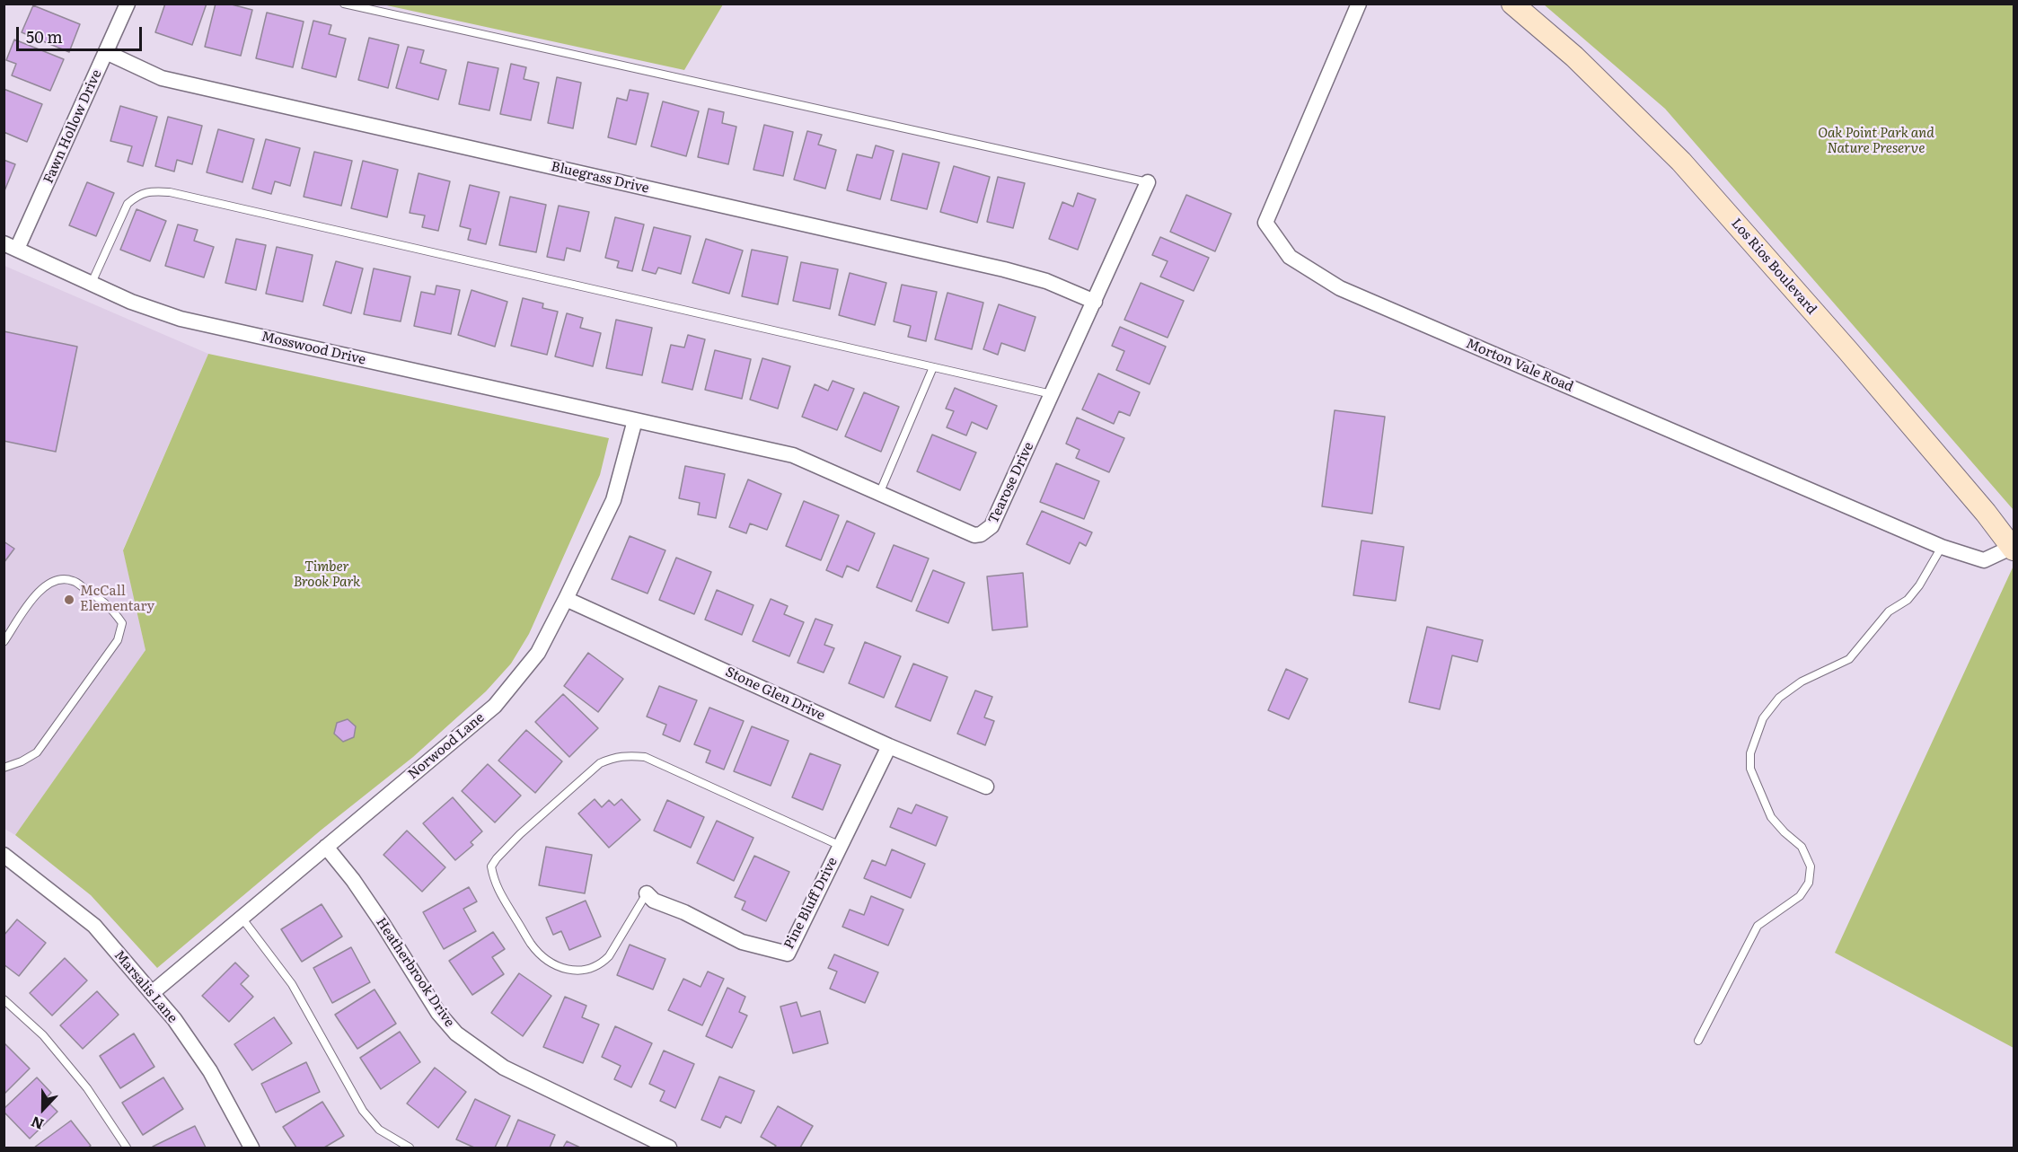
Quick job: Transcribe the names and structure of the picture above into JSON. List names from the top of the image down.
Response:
{
  "streets": {
    "street": [
      "Fawn Hollow Drive",
      "Bluegrass Drive",
      "Los Rios Boulevard",
      "Mosswood Drive",
      "Morton Vale Road",
      "Tearose Drive",
      "Stone Glen Drive",
      "Norwood Lane",
      "Pine Bluff Drive",
      "Heatherbrook Drive",
      "Marsalis Lane"
    ]
  },
  "crossings": [
    ["Fawn Hollow Drive", "Bluegrass Drive"],
    ["Fawn Hollow Drive", "Mosswood Drive"],
    ["Bluegrass Drive", "Tearose Drive"],
    ["Los Rios Boulevard", "Morton Vale Road"],
    ["Mosswood Drive", "Tearose Drive"],
    ["Mosswood Drive", "Norwood Lane"],
    ["Tearose Drive", "Norwood Lane"],
    ["Stone Glen Drive", "Norwood Lane"],
    ["Stone Glen Drive", "Pine Bluff Drive"],
    ["Norwood Lane", "Heatherbrook Drive"],
    ["Norwood Lane", "Marsalis Lane"]
  ],
  "parks": ["Oak Point Park and Nature Preserve", "Timber Brook Park"],
  "places": ["McCall Elementary"],
  "scale_bar": "50 m",
  "north": "bottom"
}
